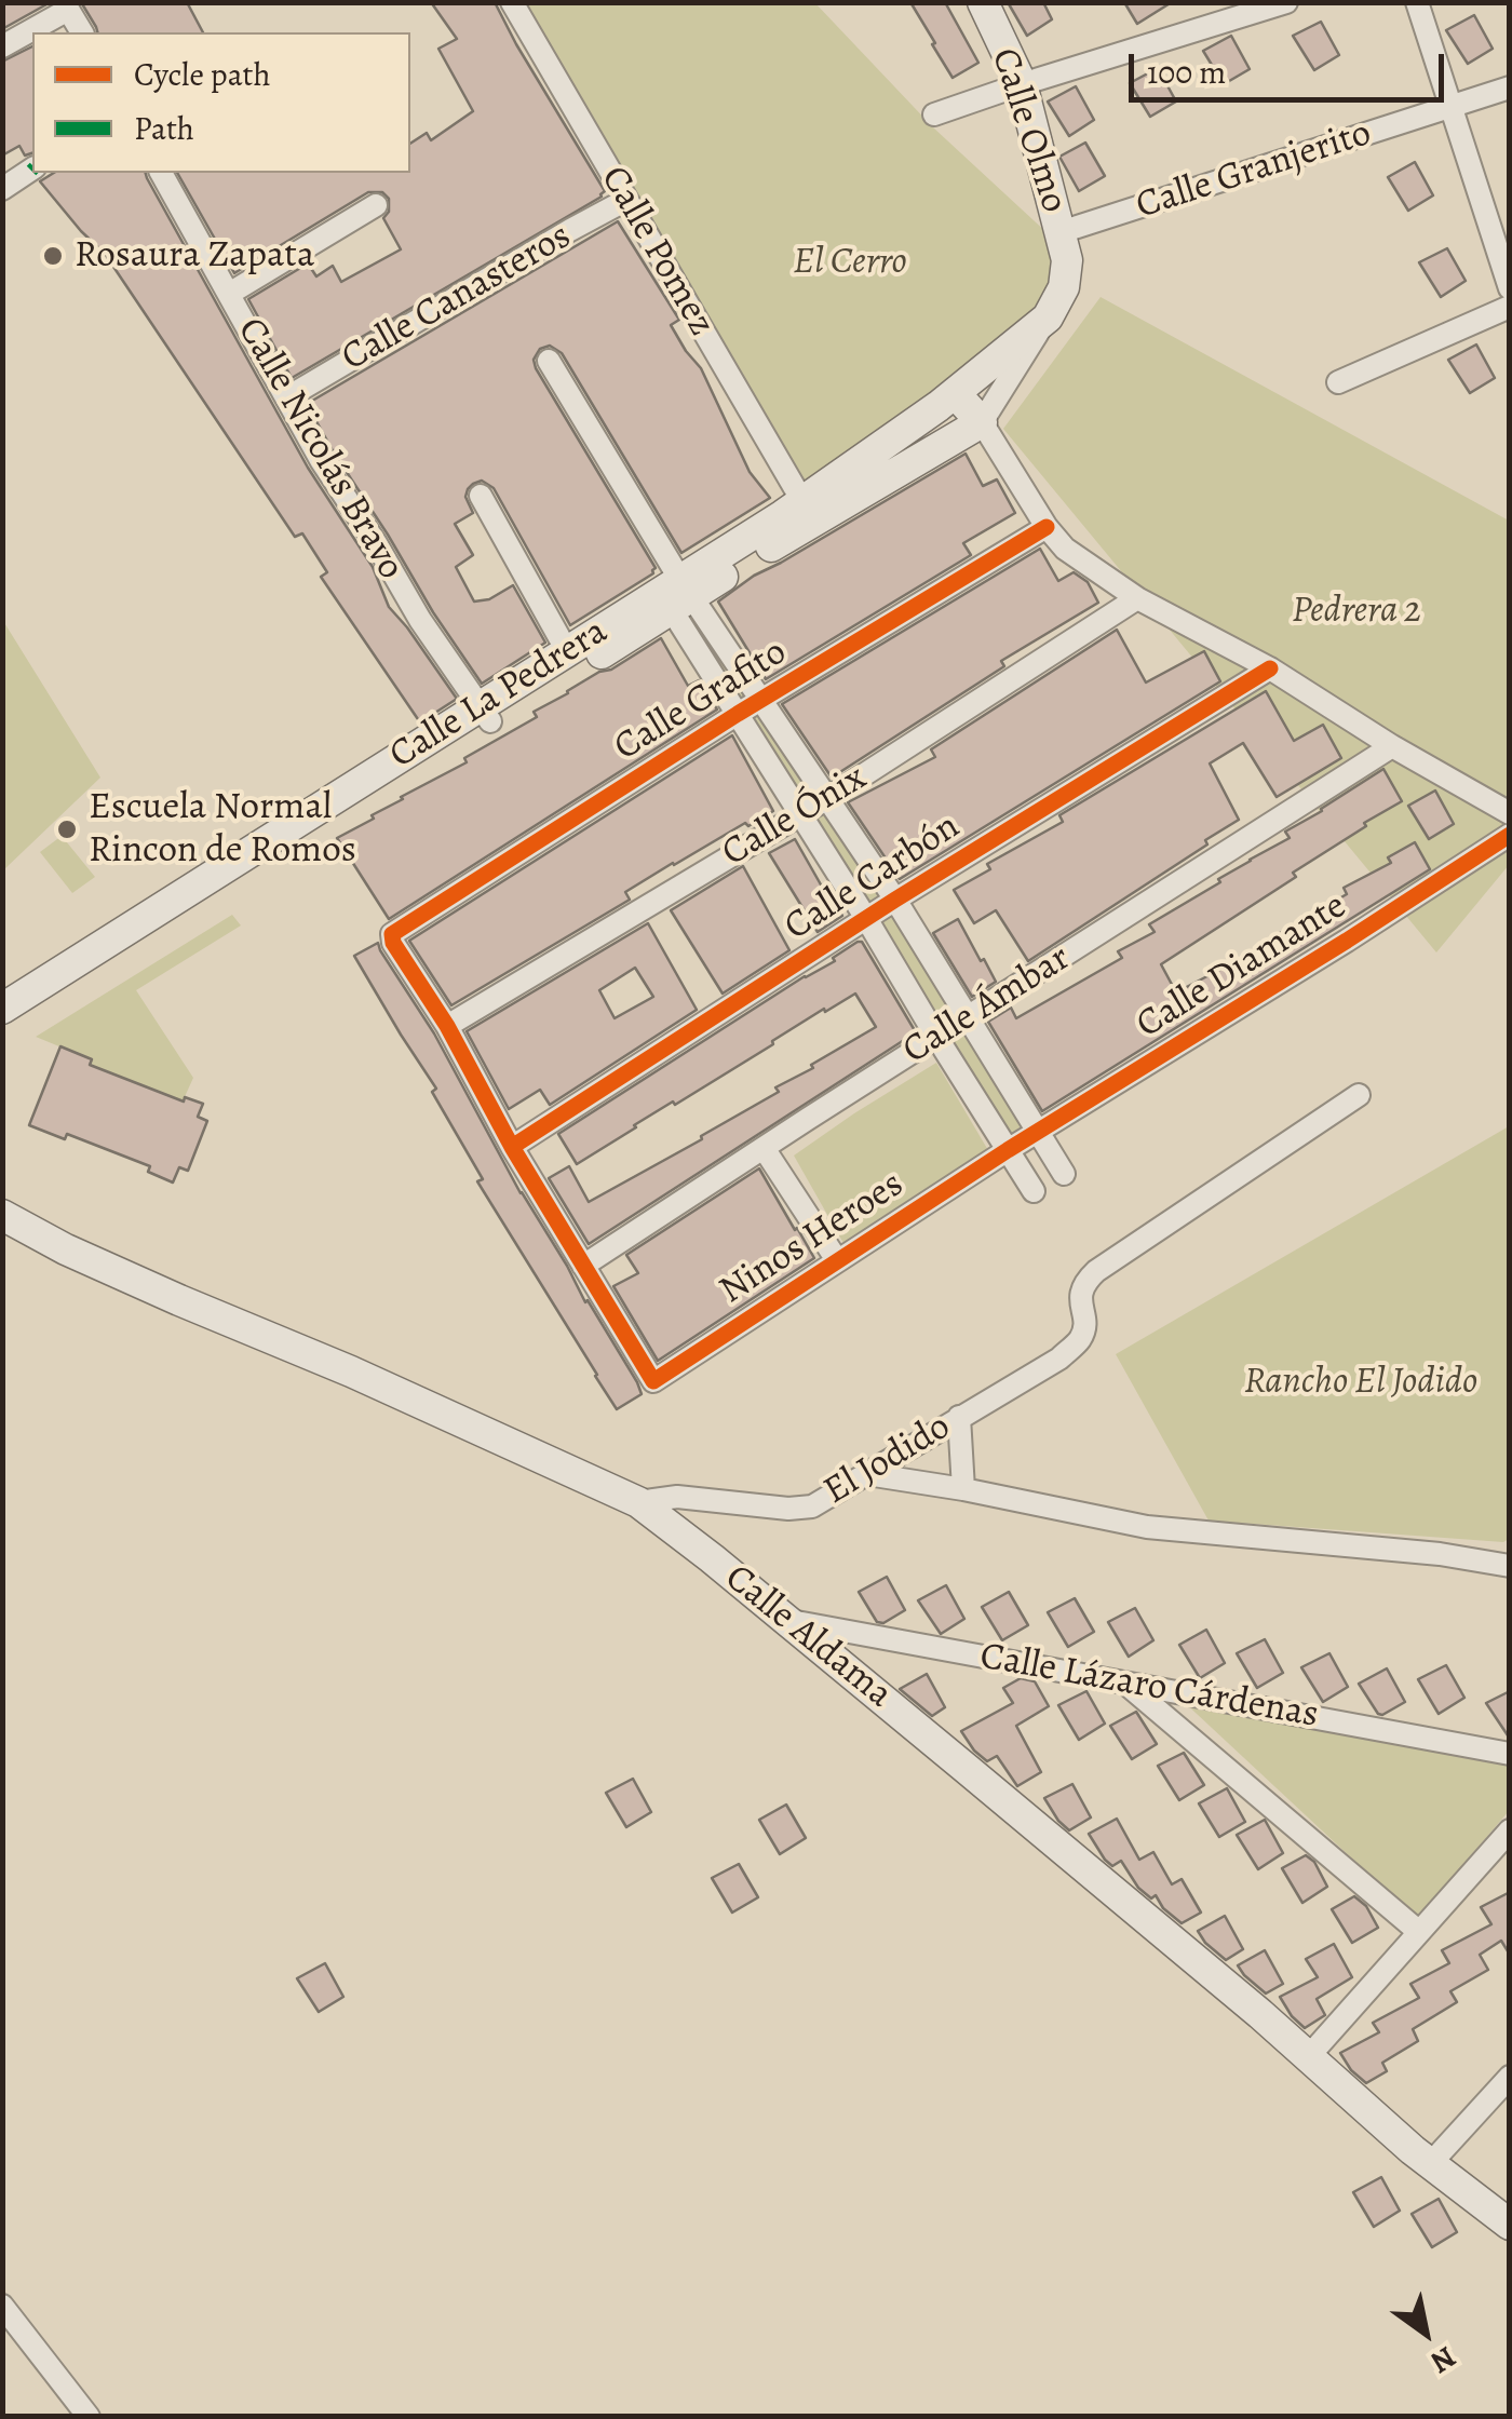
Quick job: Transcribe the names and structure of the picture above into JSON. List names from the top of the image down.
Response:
{
  "streets": {
    "main road": ["Calle Olmo", "Calle La Pedrera", "Calle Aldama"],
    "street": [
      "Calle Granjerito",
      "Calle Pomez",
      "Calle Canasteros",
      "Calle Nicolás Bravo",
      "Calle Grafito",
      "Calle Ónix",
      "Calle Carbón",
      "Calle Diamante",
      "Calle Ámbar",
      "Ninos Heroes",
      "El Jodido",
      "Calle Lázaro Cárdenas"
    ]
  },
  "crossings": [
    ["Calle Olmo", "Calle Granjerito"],
    ["Calle Pomez", "Calle Canasteros"],
    ["Calle Pomez", "Calle La Pedrera"],
    ["Calle Canasteros", "Calle Nicolás Bravo"],
    ["Calle Nicolás Bravo", "Calle La Pedrera"],
    ["Calle Grafito", "Calle Ónix"],
    ["Calle Diamante", "Ninos Heroes"],
    ["Calle Ámbar", "Ninos Heroes"],
    ["El Jodido", "Calle Aldama"],
    ["Calle Aldama", "Calle Lázaro Cárdenas"]
  ],
  "parks": ["El Cerro", "Pedrera 2", "Rancho El Jodido"],
  "places": ["Rosaura Zapata", "Escuela Normal Rincon de Romos"],
  "legend": ["Cycle path", "Path"],
  "scale_bar": "100 m",
  "north": "bottom right"
}
